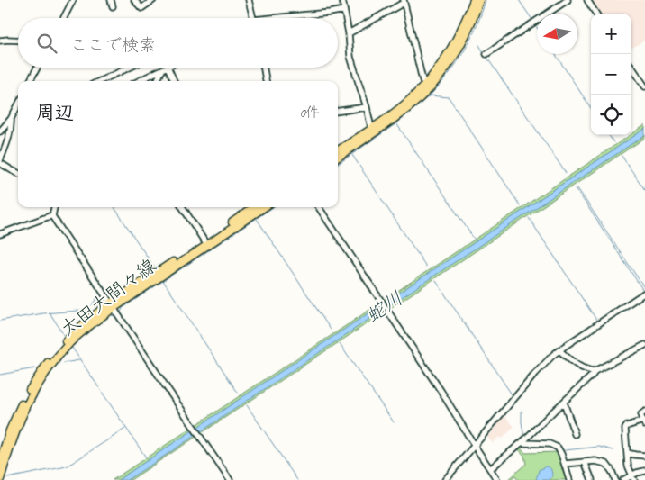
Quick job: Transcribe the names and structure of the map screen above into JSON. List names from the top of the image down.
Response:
{
  "streets": {
    "main road": ["太田大間々線"]
  },
  "water": ["蛇川"],
  "north": "left",
  "page": {
    "map_buttons": ["+", "−"],
    "search": "ここで検索",
    "heading": ["周辺", "0件"]
  }
}
